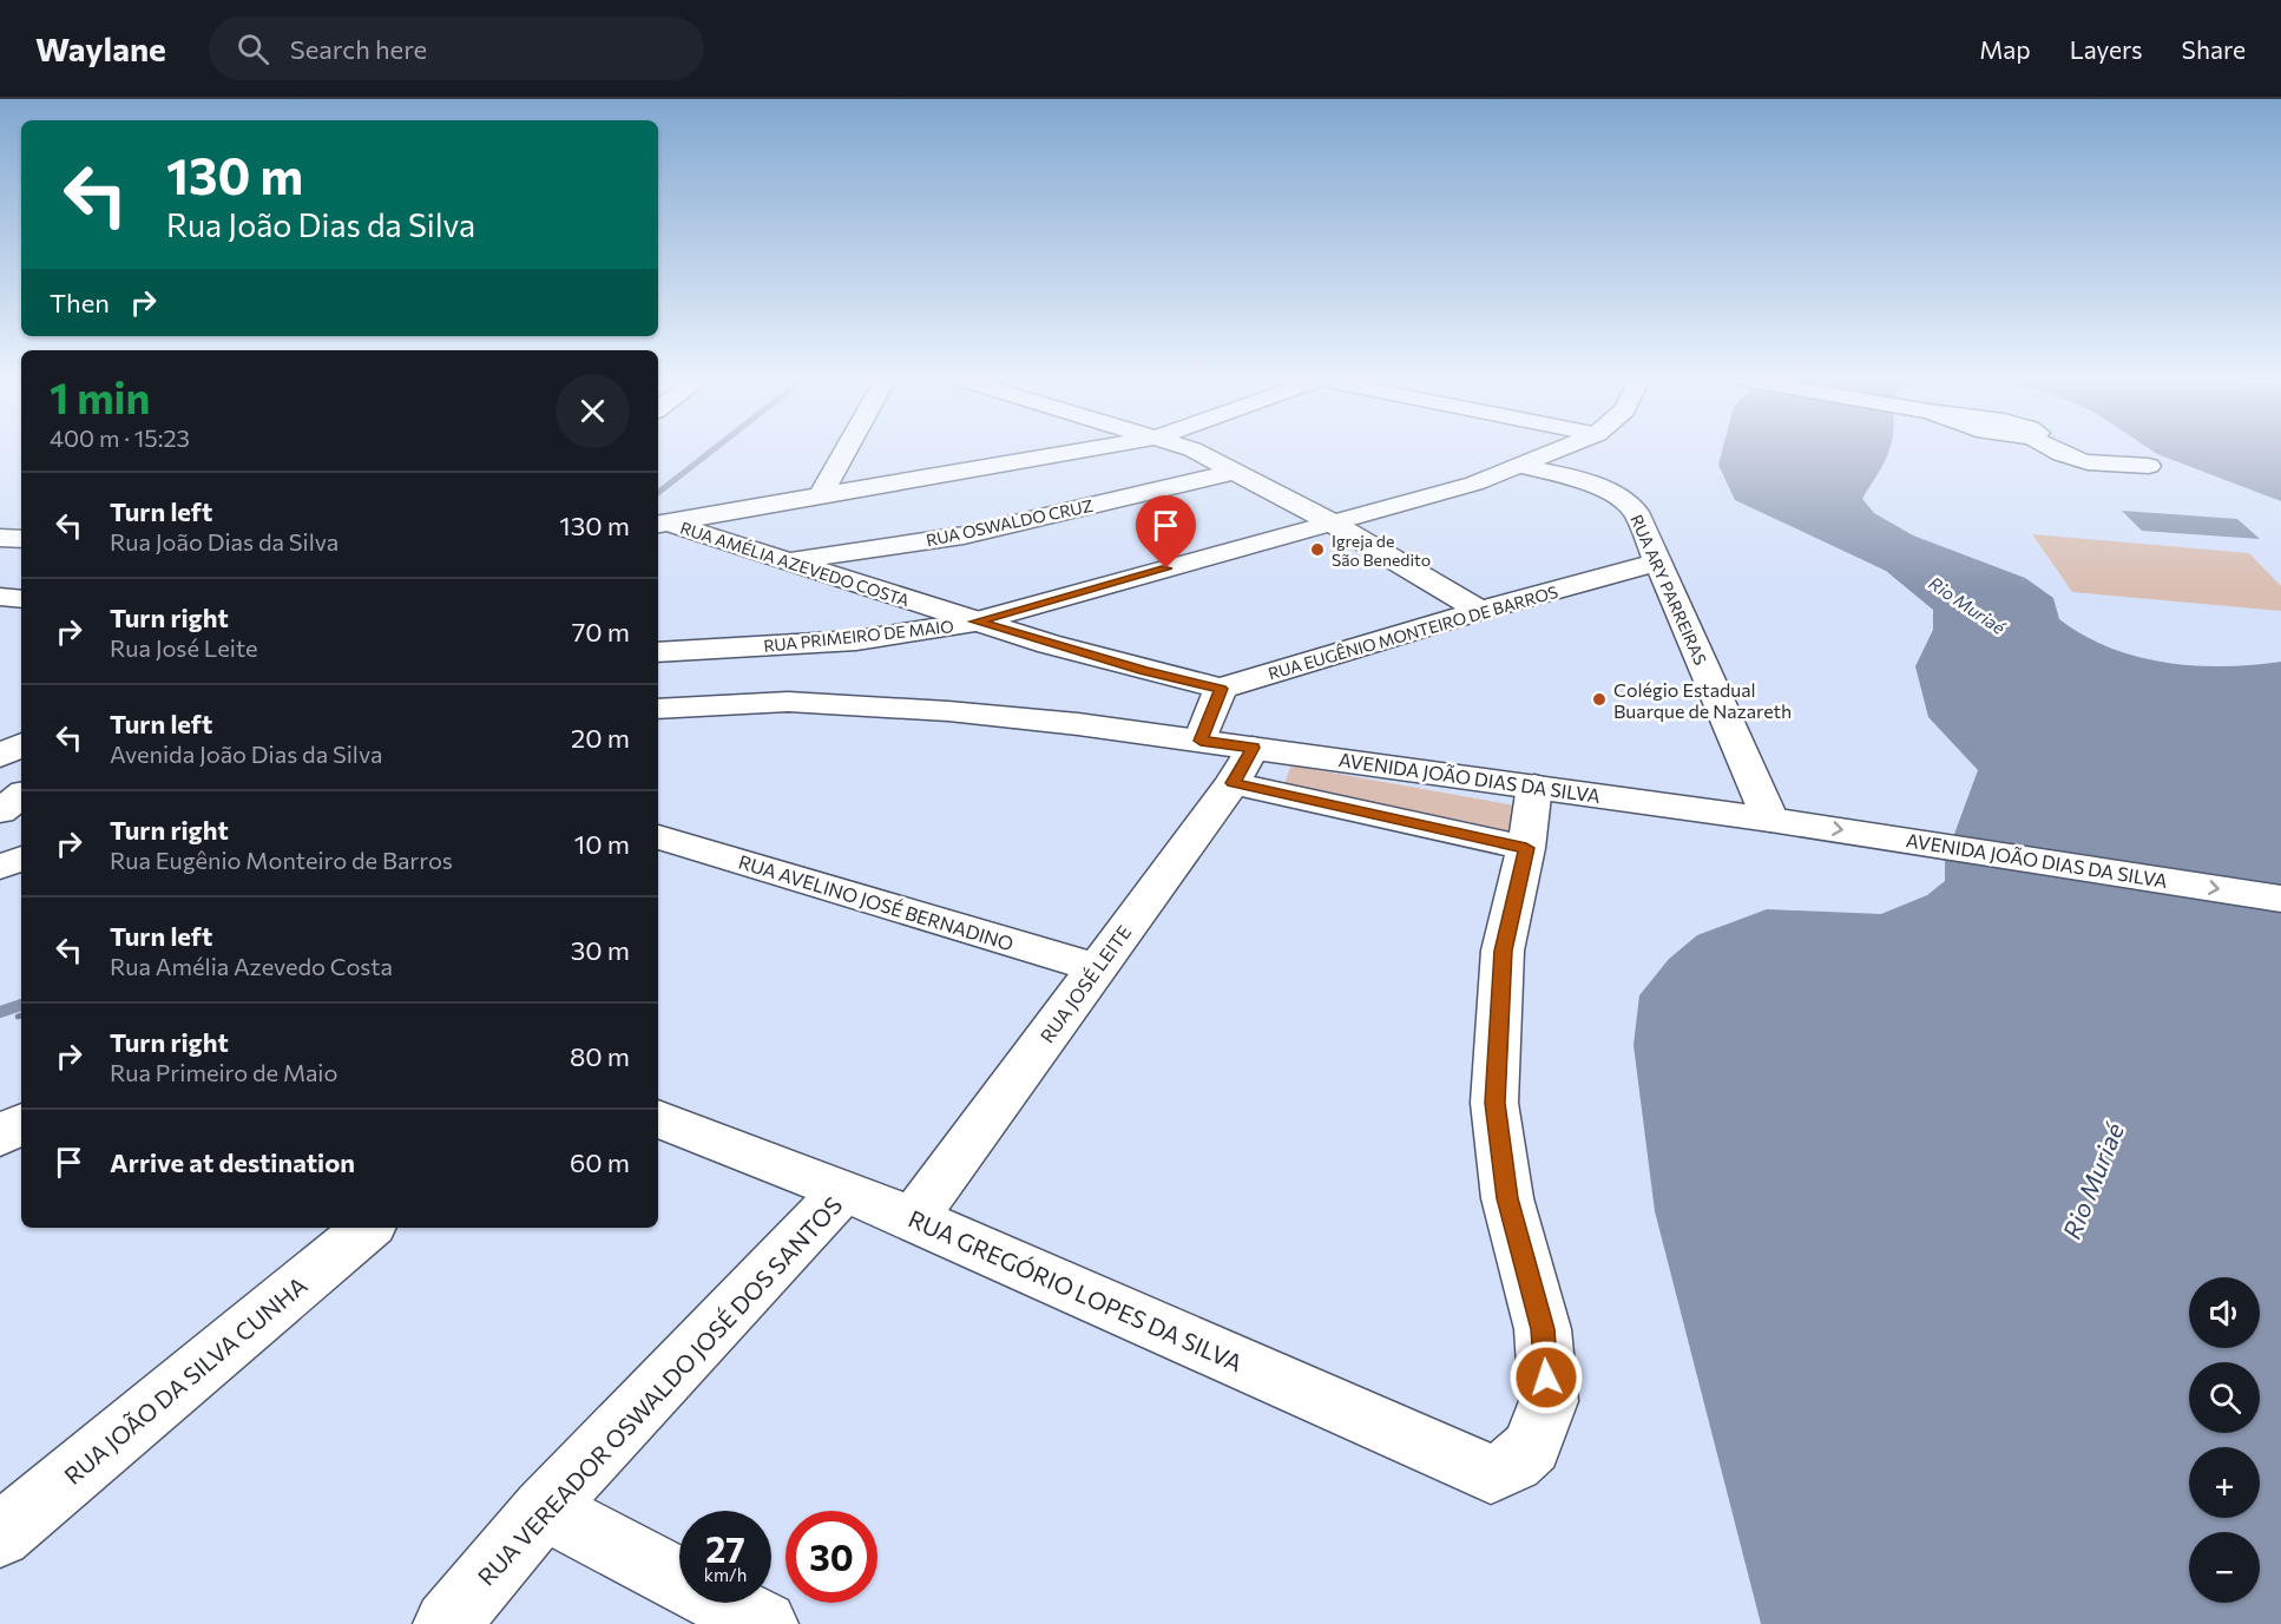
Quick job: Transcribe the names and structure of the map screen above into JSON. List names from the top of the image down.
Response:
{
  "streets": {
    "street": [
      "RUA OSWALDO CRUZ",
      "RUA AMÉLIA AZEVEDO COSTA",
      "RUA ARY PARREIRAS",
      "RUA EUGÊNIO MONTEIRO DE BARROS",
      "RUA PRIMEIRO DE MAIO",
      "AVENIDA JOÃO DIAS DA SILVA",
      "RUA AVELINO JOSÉ BERNADINO",
      "RUA JOSÉ LEITE",
      "RUA GREGÓRIO LOPES DA SILVA",
      "RUA JOÃO DA SILVA CUNHA",
      "RUA VEREADOR OSWALDO JOSÉ DOS SANTOS"
    ]
  },
  "crossings": [
    ["RUA OSWALDO CRUZ", "RUA AMÉLIA AZEVEDO COSTA"],
    ["RUA AMÉLIA AZEVEDO COSTA", "RUA EUGÊNIO MONTEIRO DE BARROS"],
    ["RUA AMÉLIA AZEVEDO COSTA", "RUA PRIMEIRO DE MAIO"],
    ["RUA ARY PARREIRAS", "RUA EUGÊNIO MONTEIRO DE BARROS"],
    ["RUA ARY PARREIRAS", "RUA PRIMEIRO DE MAIO"],
    ["RUA ARY PARREIRAS", "AVENIDA JOÃO DIAS DA SILVA"],
    ["AVENIDA JOÃO DIAS DA SILVA", "RUA JOSÉ LEITE"],
    ["RUA AVELINO JOSÉ BERNADINO", "RUA JOSÉ LEITE"],
    ["RUA JOSÉ LEITE", "RUA GREGÓRIO LOPES DA SILVA"],
    ["RUA GREGÓRIO LOPES DA SILVA", "RUA VEREADOR OSWALDO JOSÉ DOS SANTOS"]
  ],
  "water": ["Rio Muriaé"],
  "places": ["Igreja de São Benedito", "Colégio Estadual Buarque de Nazareth"],
  "page": {
    "header": "Waylane",
    "search": "Search here",
    "nav": ["Map", "Layers", "Share"],
    "turn": ["130 m", "Rua João Dias da Silva"],
    "then": "Then",
    "heading": ["1 min", "400 m · 15:23"],
    "list": [
      {
        "name": "Turn left",
        "note": "Rua João Dias da Silva",
        "value": "130 m"
      },
      {
        "name": "Turn right",
        "note": "Rua José Leite",
        "value": "70 m"
      },
      {
        "name": "Turn left",
        "note": "Avenida João Dias da Silva",
        "value": "20 m"
      },
      {
        "name": "Turn right",
        "note": "Rua Eugênio Monteiro de Barros",
        "value": "10 m"
      },
      {
        "name": "Turn left",
        "note": "Rua Amélia Azevedo Costa",
        "value": "30 m"
      },
      {
        "name": "Turn right",
        "note": "Rua Primeiro de Maio",
        "value": "80 m"
      },
      {
        "name": "Arrive at destination",
        "value": "60 m"
      }
    ],
    "map_buttons": ["+", "−"],
    "speed": "27 km/h",
    "limit": "30"
  }
}
